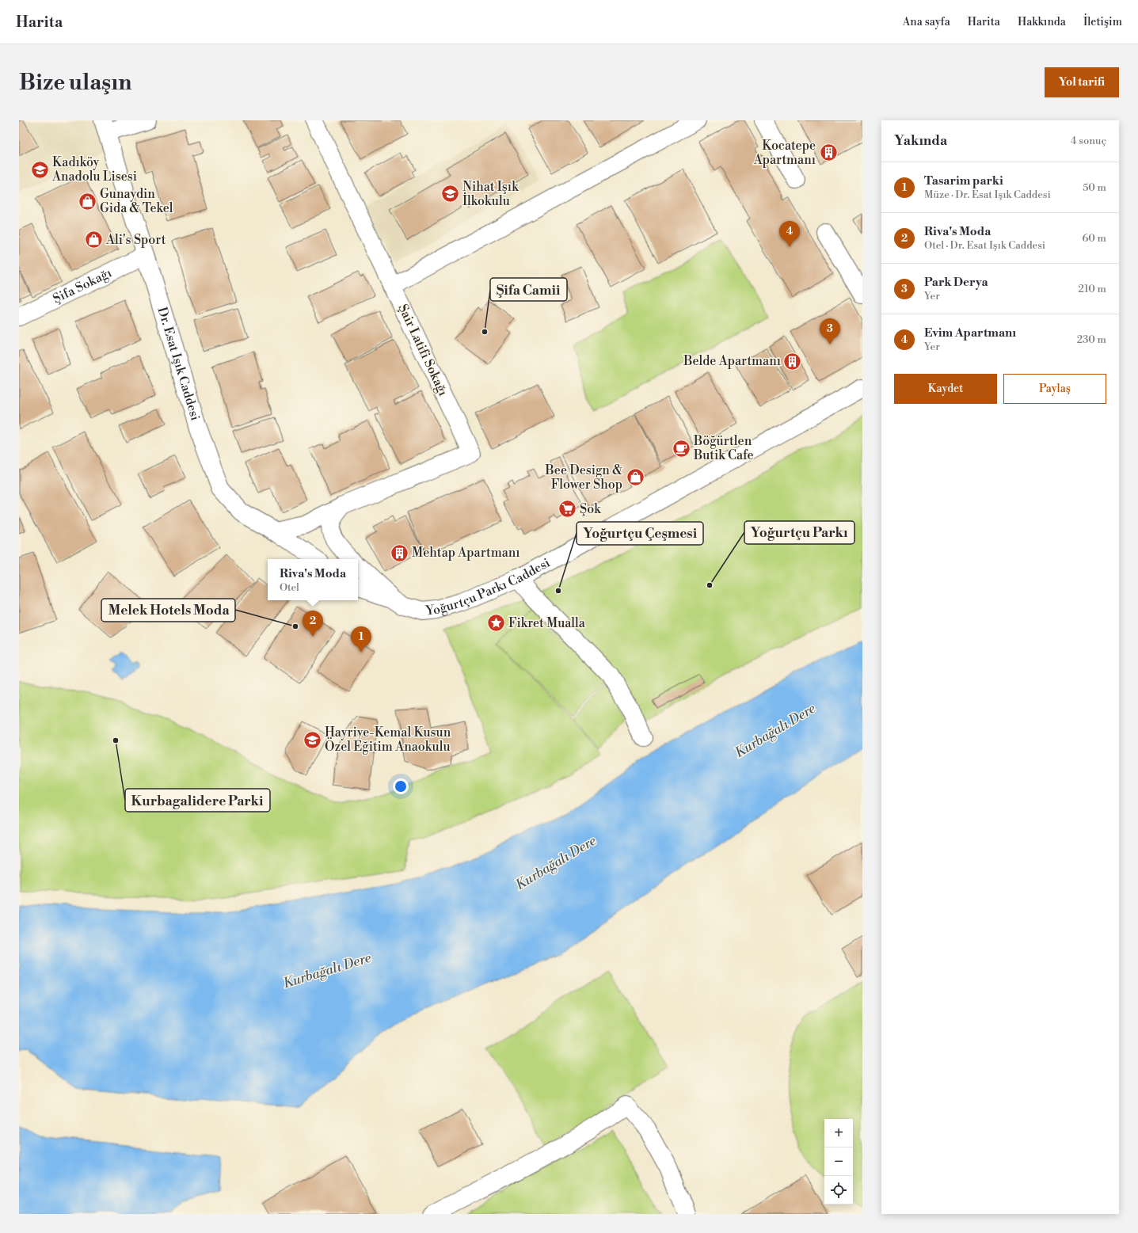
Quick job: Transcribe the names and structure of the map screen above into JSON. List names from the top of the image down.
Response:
{
  "streets": {
    "street": [
      "Şifa Sokağı",
      "Şair Latifi Sokağı",
      "Dr. Esat Işık Caddesi",
      "Yoğurtçu Parkı Caddesi"
    ]
  },
  "crossings": [
    ["Şifa Sokağı", "Dr. Esat Işık Caddesi"],
    ["Şair Latifi Sokağı", "Dr. Esat Işık Caddesi"]
  ],
  "water": ["Kurbağalı Dere"],
  "places": {
    "building": ["Kocatepe Apartmanı", "Belde Apartmanı", "Mehtap Apartmanı"],
    "school or university": ["Kadıköy Anadolu Lisesi", "Nihat Işık İlkokulu", "Hayriye-Kemal Kusun Özel Eğitim Anaokulu"],
    "shop": ["Gunaydin Gida & Tekel", "Ali's Sport", "Bee Design & Flower Shop"],
    "other": [
      "Şifa Camii",
      "Yoğurtçu Parkı",
      "Yoğurtçu Çeşmesi",
      "Melek Hotels Moda",
      "Kurbagalidere Parki"
    ],
    "cafe": ["Böğürtlen Butik Cafe"],
    "supermarket": ["Şok"],
    "place": ["Fikret Mualla"]
  },
  "page": {
    "header": "Harita",
    "nav": [
      "Ana sayfa",
      "Harita",
      "Hakkında",
      "İletişim"
    ],
    "buttons": [
      "Yol tarifi",
      ["Kaydet", "Paylaş"]
    ],
    "title": "Bize ulaşın",
    "heading": ["Yakında", "4 sonuç"],
    "list": [
      {
        "mark": "1",
        "name": "Tasarim parki",
        "note": "Müze · Dr. Esat Işık Caddesi",
        "value": "50 m"
      },
      {
        "mark": "2",
        "name": "Riva's Moda",
        "note": "Otel · Dr. Esat Işık Caddesi",
        "value": "60 m"
      },
      {
        "mark": "3",
        "name": "Park Derya",
        "note": "Yer",
        "value": "210 m"
      },
      {
        "mark": "4",
        "name": "Evim Apartmanı",
        "note": "Yer",
        "value": "230 m"
      }
    ],
    "pins": [
      "4",
      "3",
      "2",
      "1"
    ],
    "popup": ["Riva's Moda", "Otel"],
    "map_buttons": ["+", "−"]
  }
}
